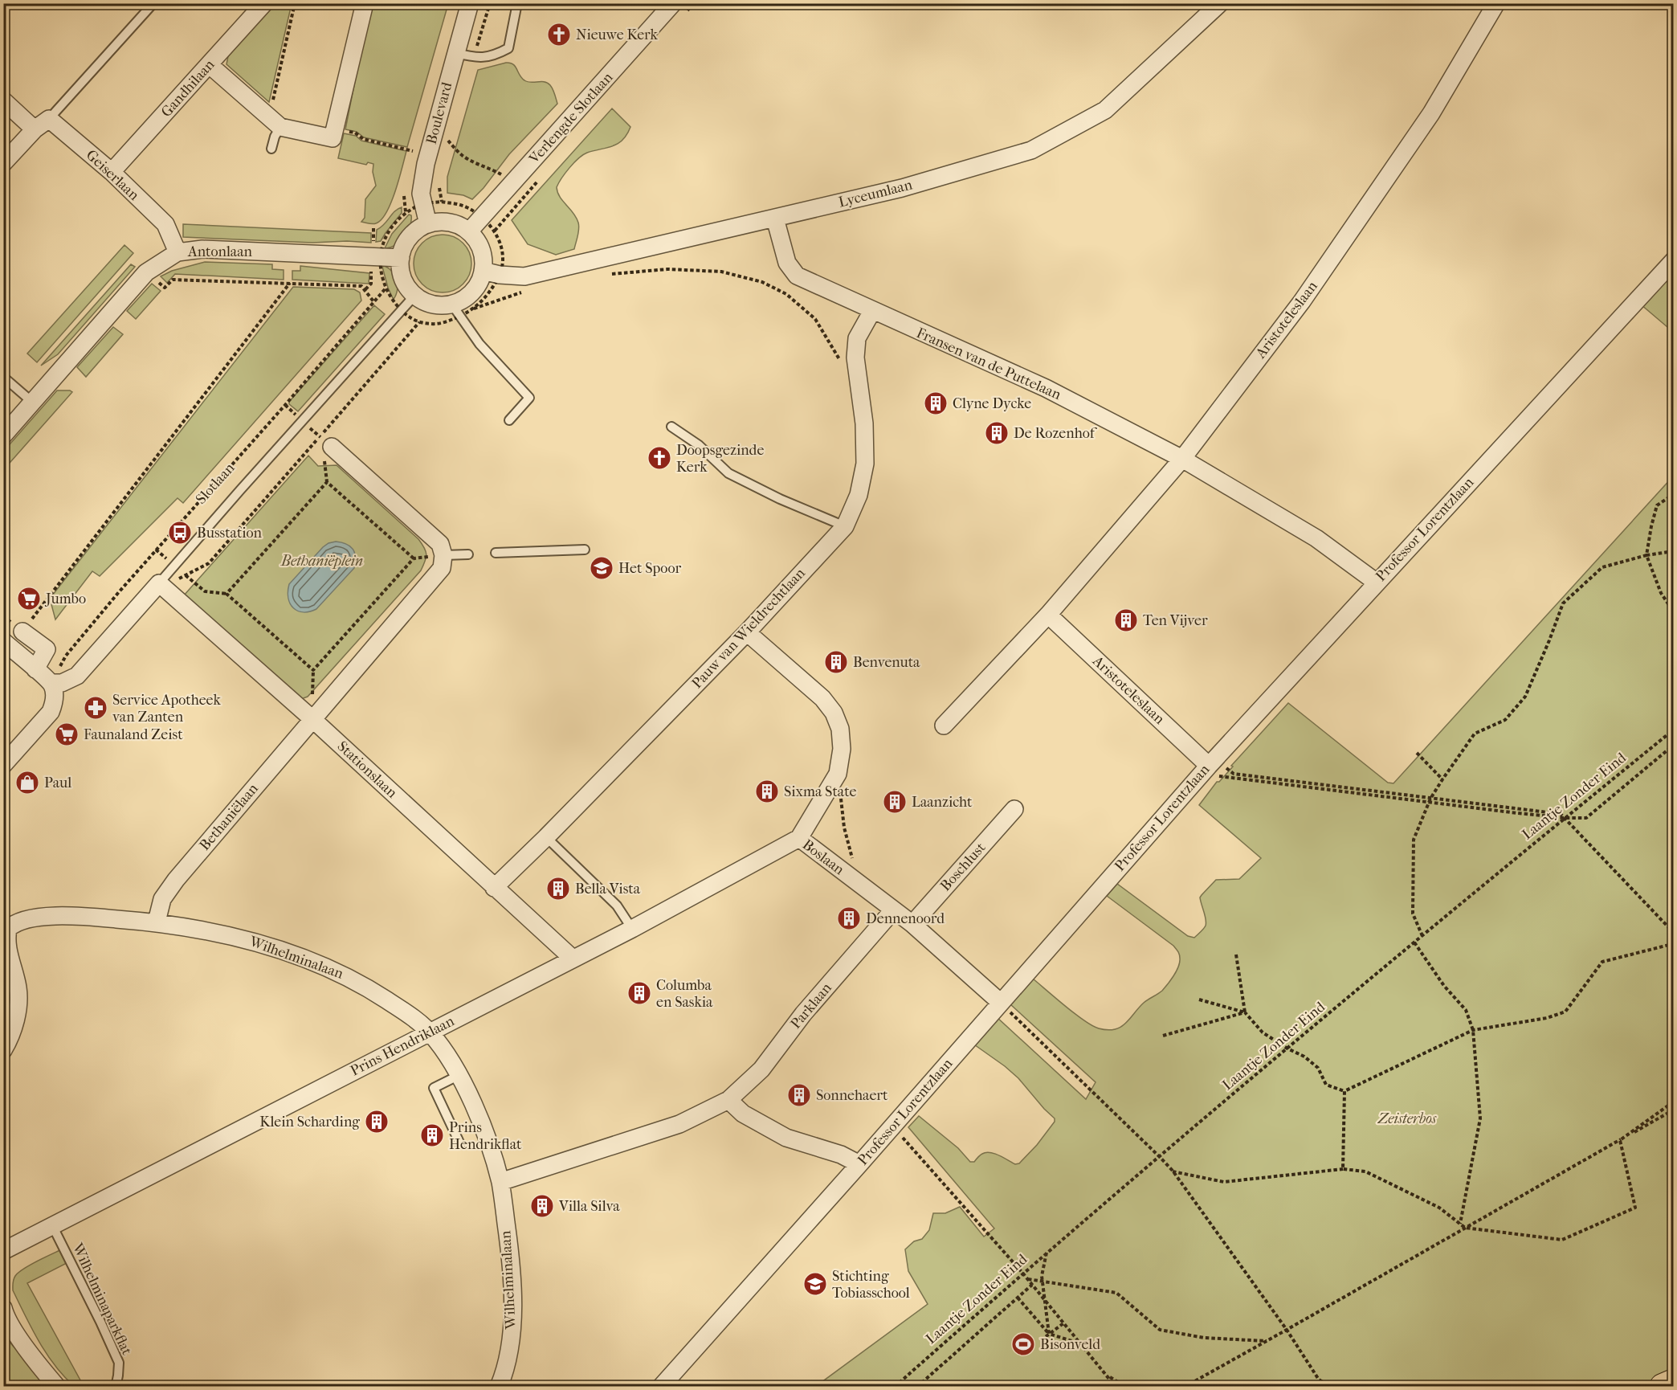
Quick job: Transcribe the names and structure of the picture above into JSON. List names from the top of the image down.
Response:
{
  "streets": {
    "street": [
      "Gandhilaan",
      "Boulevard",
      "Verlengde Slotlaan",
      "Geiserlaan",
      "Lyceumlaan",
      "Antonlaan",
      "Aristoteleslaan",
      "Fransen van de Puttelaan",
      "Slotlaan",
      "Professor Lorentzlaan",
      "Pauw van Wieldrechtlaan",
      "Stationslaan",
      "Bethaniëlaan",
      "Boslaan",
      "Boschlust",
      "Wilhelminalaan",
      "Parklaan",
      "Prins Hendriklaan"
    ],
    "lane": ["Wilhelminaparkflat"],
    "path": ["Laantje Zonder Eind"]
  },
  "crossings": [
    ["Gandhilaan", "Geiserlaan"],
    ["Boulevard", "Verlengde Slotlaan"],
    ["Boulevard", "Lyceumlaan"],
    ["Boulevard", "Antonlaan"],
    ["Boulevard", "Slotlaan"],
    ["Verlengde Slotlaan", "Lyceumlaan"],
    ["Verlengde Slotlaan", "Antonlaan"],
    ["Verlengde Slotlaan", "Slotlaan"],
    ["Geiserlaan", "Antonlaan"],
    ["Lyceumlaan", "Antonlaan"],
    ["Lyceumlaan", "Fransen van de Puttelaan"],
    ["Lyceumlaan", "Slotlaan"],
    ["Antonlaan", "Slotlaan"],
    ["Aristoteleslaan", "Fransen van de Puttelaan"],
    ["Aristoteleslaan", "Professor Lorentzlaan"],
    ["Fransen van de Puttelaan", "Professor Lorentzlaan"],
    ["Fransen van de Puttelaan", "Pauw van Wieldrechtlaan"],
    ["Slotlaan", "Stationslaan"],
    ["Professor Lorentzlaan", "Boslaan"],
    ["Pauw van Wieldrechtlaan", "Stationslaan"],
    ["Pauw van Wieldrechtlaan", "Boslaan"],
    ["Stationslaan", "Bethaniëlaan"],
    ["Stationslaan", "Prins Hendriklaan"],
    ["Bethaniëlaan", "Wilhelminalaan"],
    ["Boslaan", "Boschlust"],
    ["Boslaan", "Parklaan"],
    ["Boslaan", "Prins Hendriklaan"],
    ["Wilhelminalaan", "Parklaan"],
    ["Wilhelminalaan", "Prins Hendriklaan"],
    ["Prins Hendriklaan", "Wilhelminaparkflat"]
  ],
  "parks": ["Bethaniëplein", "Zeisterbos"],
  "places": {
    "church": ["Nieuwe Kerk", "Doopsgezinde Kerk"],
    "building": [
      "Clyne Dycke",
      "De Rozenhof",
      "Ten Vijver",
      "Benvenuta",
      "Sixma State",
      "Laanzicht",
      "Bella Vista",
      "Dennenoord",
      "Columba en Saskia",
      "Sonnehaert",
      "Klein Scharding",
      "Prins Hendrikflat",
      "Villa Silva"
    ],
    "bus stop": ["Busstation"],
    "school or university": ["Het Spoor", "Stichting Tobiasschool"],
    "supermarket": ["Jumbo", "Faunaland Zeist"],
    "pharmacy": ["Service Apotheek van Zanten"],
    "shop": ["Paul"],
    "sports": ["Bisonveld"]
  }
}
